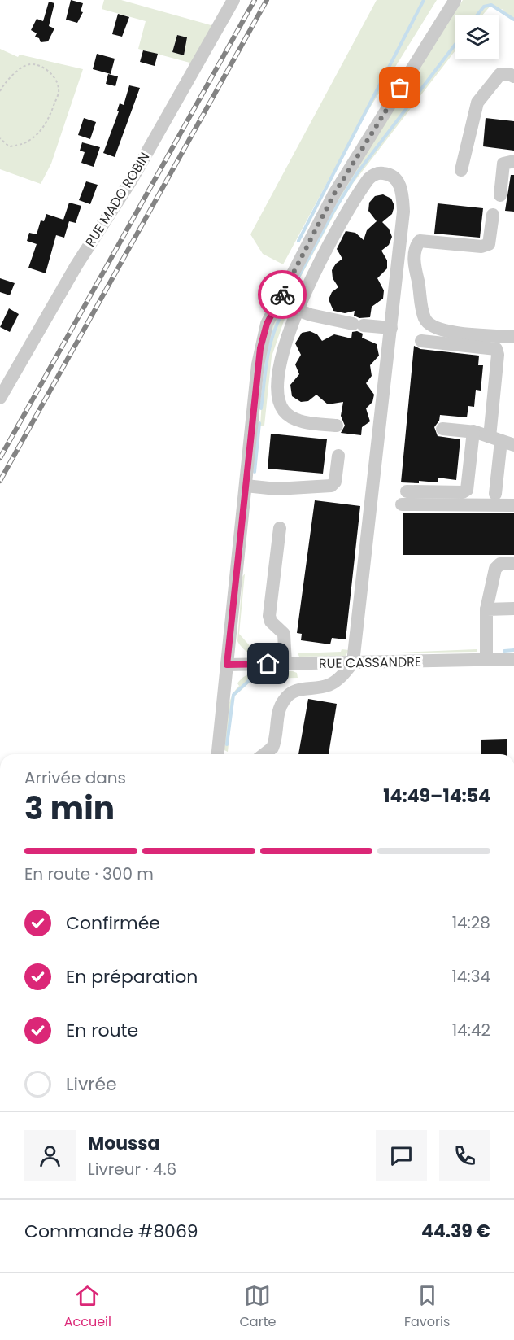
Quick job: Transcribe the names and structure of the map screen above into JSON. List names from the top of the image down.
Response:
{
  "streets": {
    "street": ["RUE MADO ROBIN", "RUE CASSANDRE"]
  },
  "page": {
    "heading": ["3 min", "Arrivée dans", "14:49–14:54"],
    "panel": [
      "Moussa",
      "Livreur · 4.6",
      "Commande #8069",
      "44.39 €"
    ],
    "bar": "En route · 300 m",
    "list": [
      ["Confirmée", "14:28"],
      ["En préparation", "14:34"],
      ["En route", "14:42"],
      "Livrée"
    ],
    "tabs": ["Accueil", "Carte", "Favoris"]
  }
}
